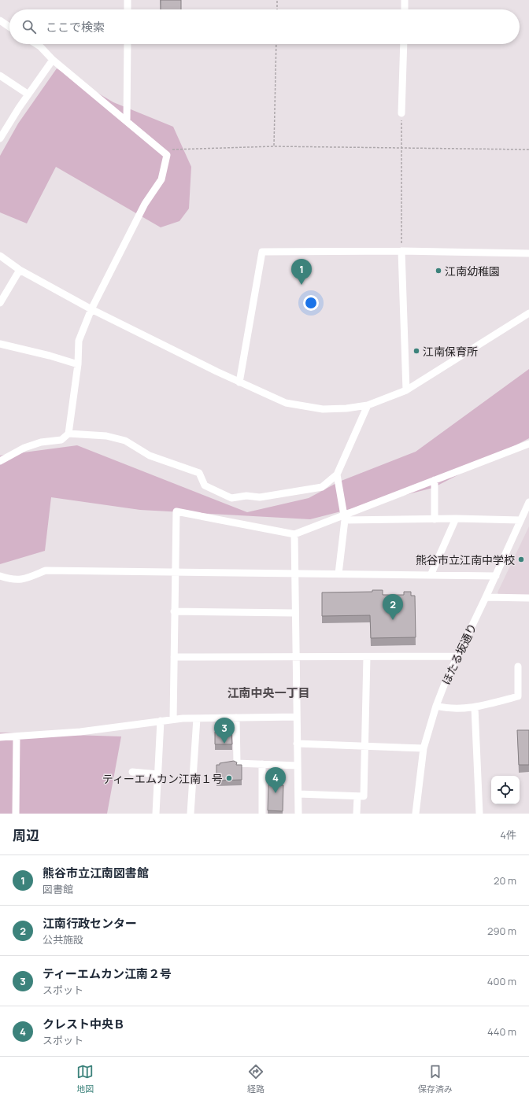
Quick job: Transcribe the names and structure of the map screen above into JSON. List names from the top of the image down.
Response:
{
  "streets": {
    "street": ["ほたる坂通り"]
  },
  "districts": ["江南中央一丁目"],
  "places": [
    "江南幼稚園",
    "江南保育所",
    "熊谷市立江南中学校",
    "ティーエムカン江南１号"
  ],
  "page": {
    "search": "ここで検索",
    "pins": [
      "1",
      "2",
      "3",
      "4"
    ],
    "heading": ["周辺", "4件"],
    "list": [
      {
        "mark": "1",
        "name": "熊谷市立江南図書館",
        "note": "図書館",
        "value": "20 m"
      },
      {
        "mark": "2",
        "name": "江南行政センター",
        "note": "公共施設",
        "value": "290 m"
      },
      {
        "mark": "3",
        "name": "ティーエムカン江南２号",
        "note": "スポット",
        "value": "400 m"
      },
      {
        "mark": "4",
        "name": "クレスト中央Ｂ",
        "note": "スポット",
        "value": "440 m"
      }
    ],
    "nav": ["地図", "経路", "保存済み"]
  }
}
